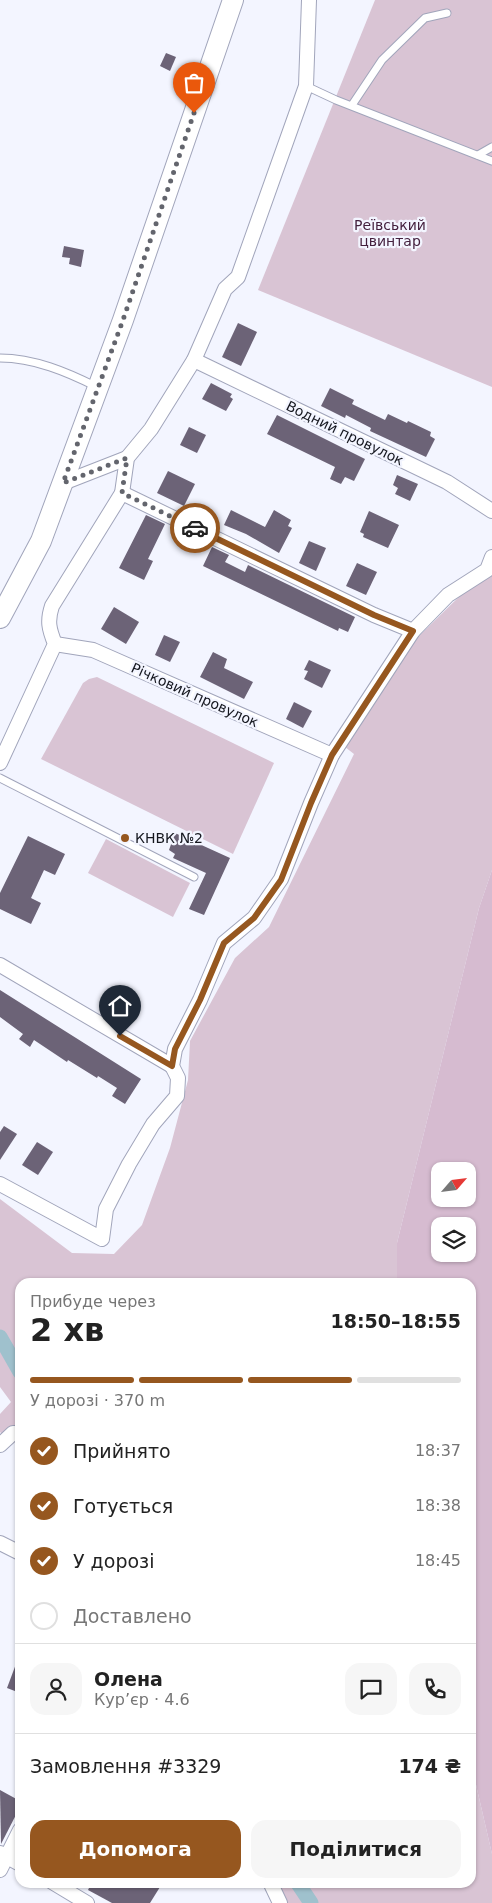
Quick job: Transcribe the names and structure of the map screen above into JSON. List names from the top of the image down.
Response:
{
  "streets": {
    "street": ["Водний провулок", "Річковий провулок"]
  },
  "parks": ["Реївський цвинтар"],
  "places": ["КНВК №2"],
  "north": "top right",
  "page": {
    "heading": ["2 хв", "Прибуде через", "18:50–18:55"],
    "panel": [
      "Олена",
      "Кур’єр · 4.6",
      "Замовлення #3329",
      "174 ₴"
    ],
    "bar": "У дорозі · 370 m",
    "list": [
      ["Прийнято", "18:37"],
      ["Готується", "18:38"],
      ["У дорозі", "18:45"],
      "Доставлено"
    ],
    "buttons": ["Допомога", "Поділитися"]
  }
}
